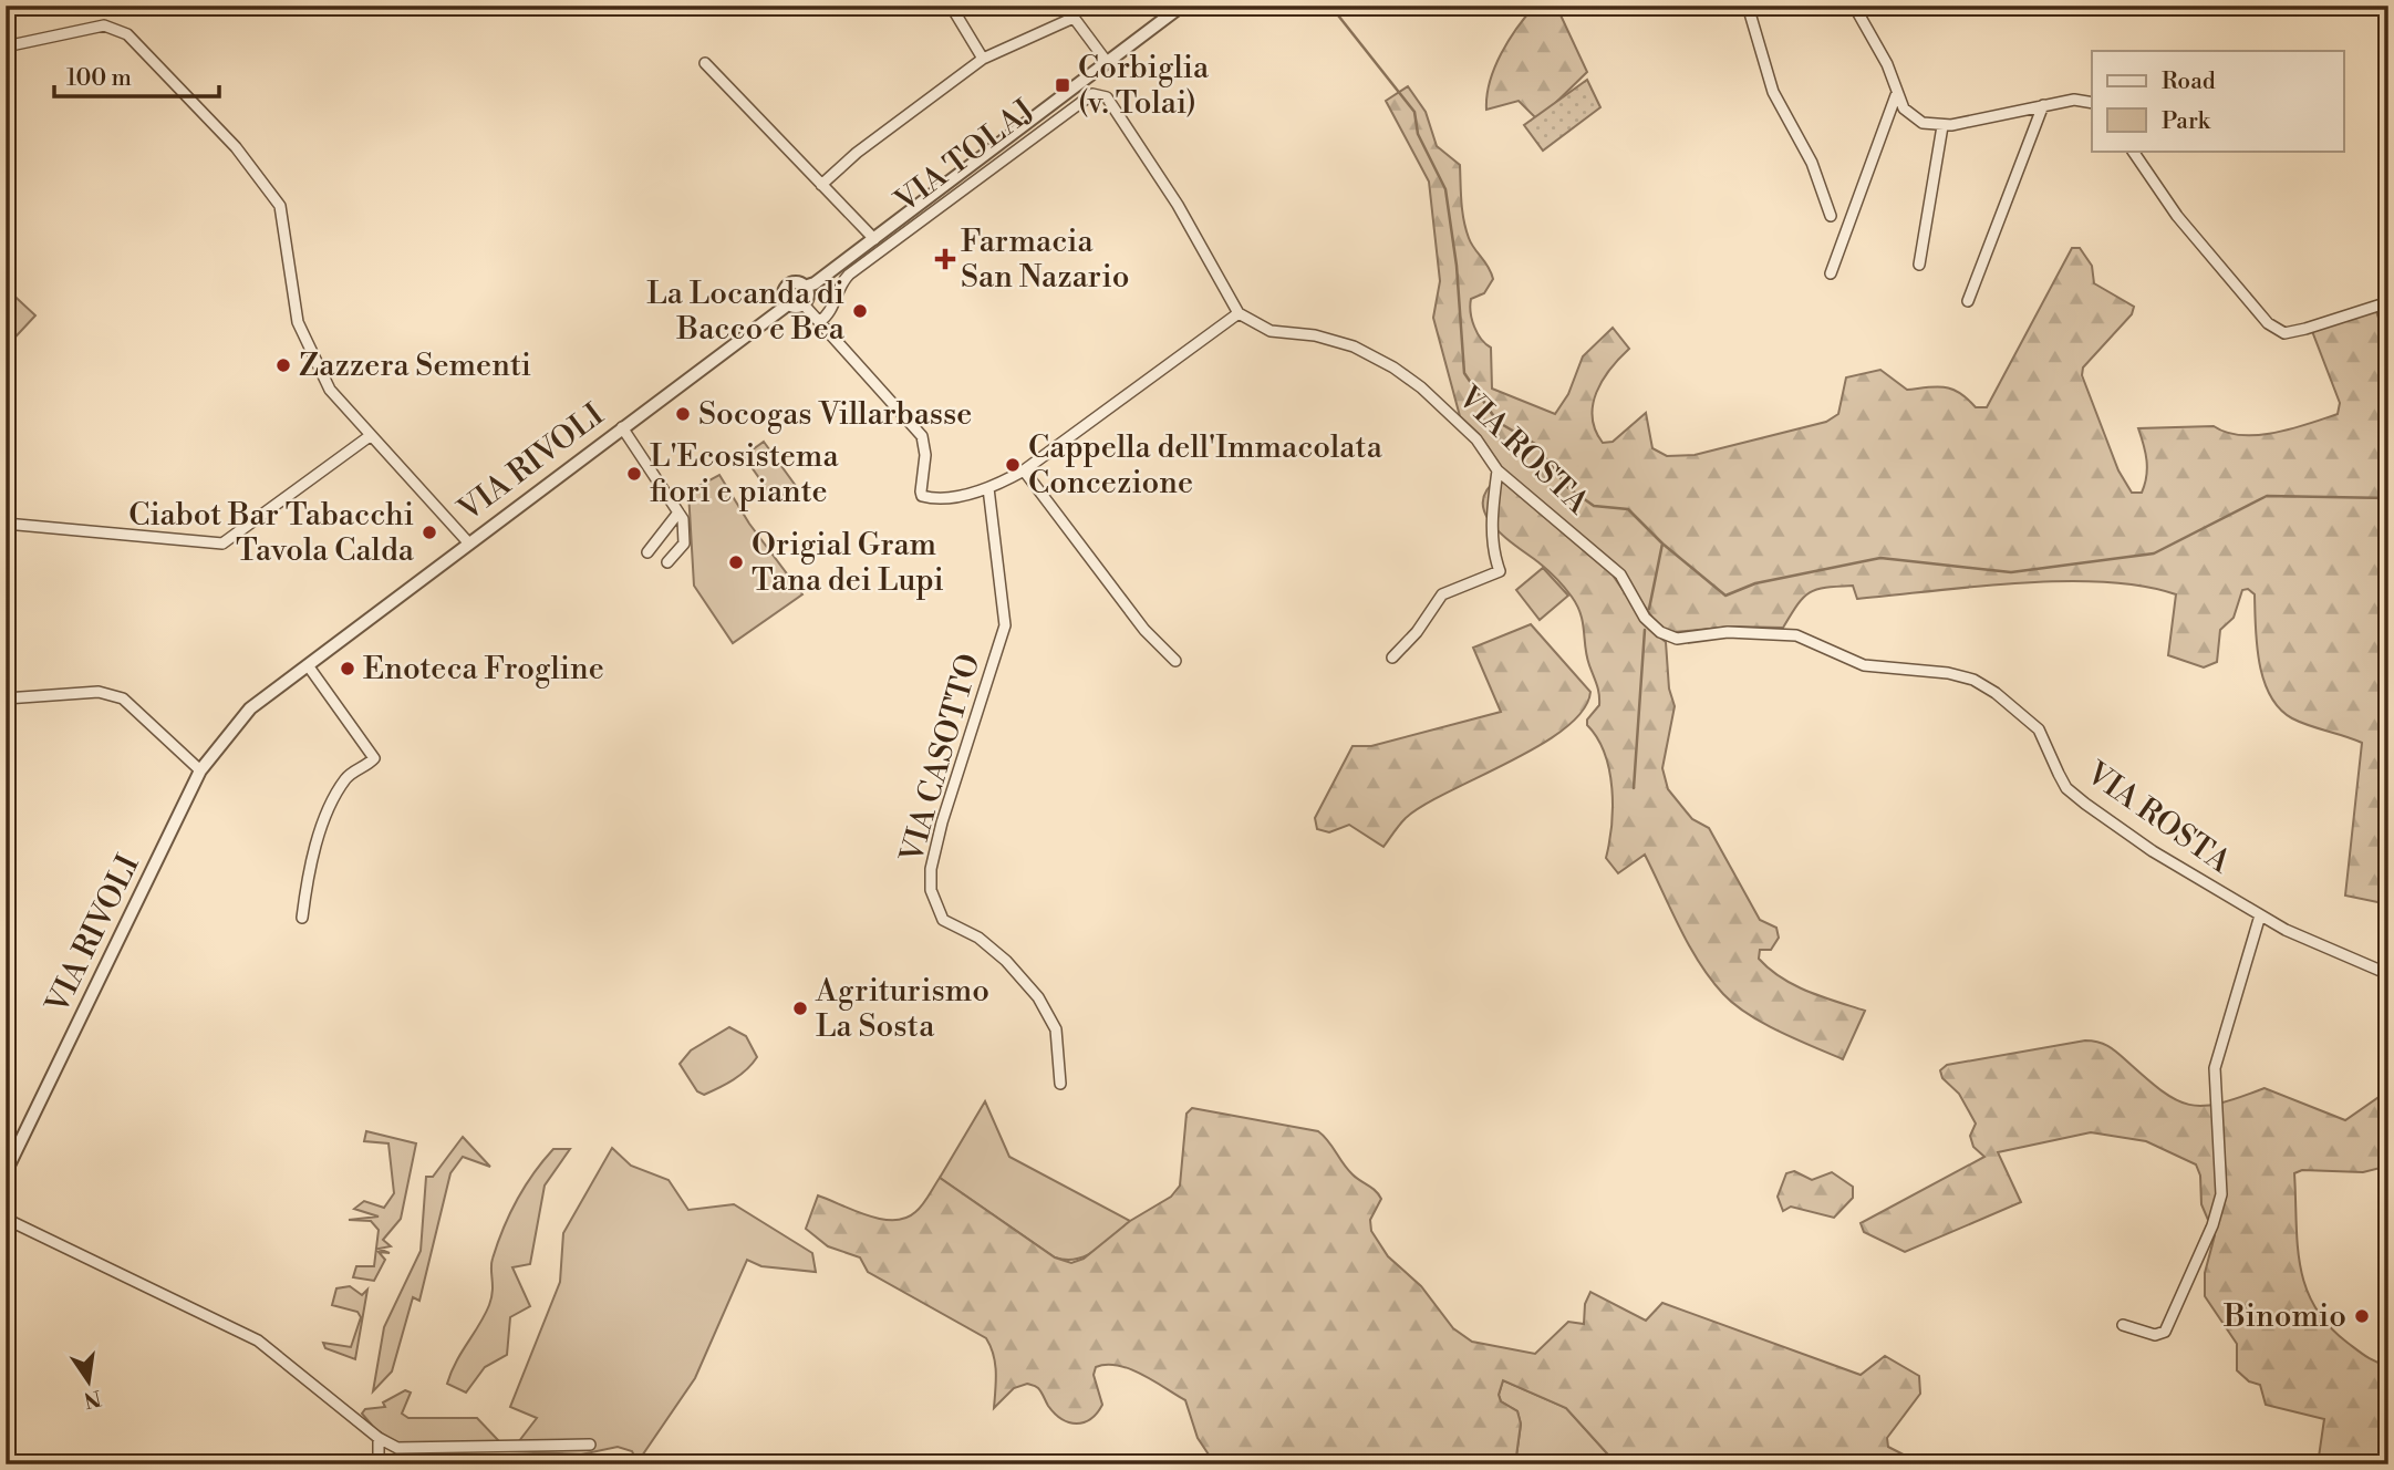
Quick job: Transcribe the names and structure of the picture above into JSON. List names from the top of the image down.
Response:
{
  "streets": {
    "street": [
      "VIA TOLAJ",
      "VIA ROSTA",
      "VIA RIVOLI",
      "VIA CASOTTO"
    ]
  },
  "crossings": [
    ["VIA TOLAJ", "VIA ROSTA"]
  ],
  "places": {
    "transit": ["Corbiglia (v. Tolai)"],
    "health": ["Farmacia San Nazario"],
    "other": [
      "La Locanda di Bacco e Bea",
      "Zazzera Sementi",
      "Socogas Villarbasse",
      "Cappella dell'Immacolata Concezione",
      "L'Ecosistema fiori e piante",
      "Ciabot Bar Tabacchi Tavola Calda",
      "Origial Gram Tana dei Lupi",
      "Enoteca Frogline",
      "Agriturismo La Sosta",
      "Binomio"
    ]
  },
  "legend": ["Road", "Park"],
  "scale_bar": "100 m",
  "north": "bottom"
}
